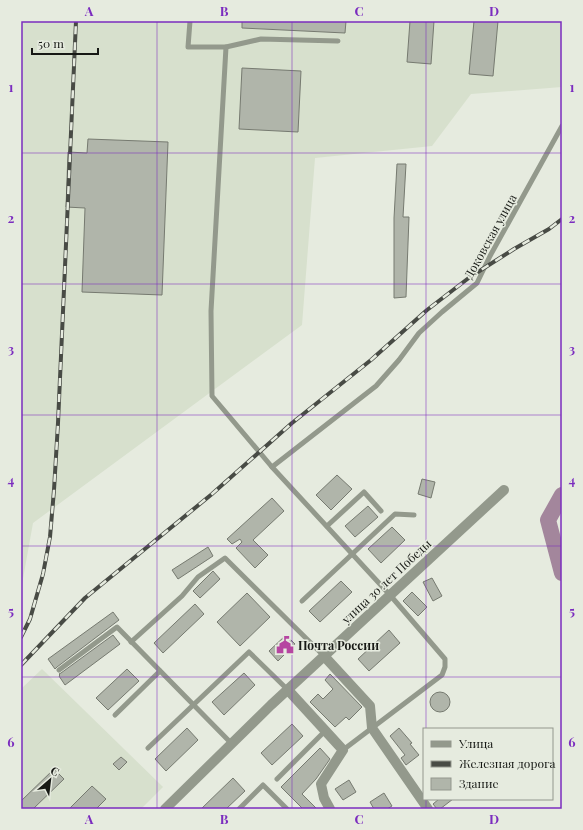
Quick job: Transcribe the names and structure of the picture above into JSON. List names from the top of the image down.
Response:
{
  "streets": {
    "street": ["улица 30 лет Победы"],
    "lane": ["Доковская улица"]
  },
  "places": {
    "public building": ["Почта России"]
  },
  "legend": ["Улица", "Железная дорога", "Здание"],
  "scale_bar": "50 m",
  "north": "top right",
  "grid": {
    "columns": [
      "A",
      "B",
      "C",
      "D"
    ],
    "rows": [
      "1",
      "2",
      "3",
      "4",
      "5",
      "6"
    ]
  }
}
